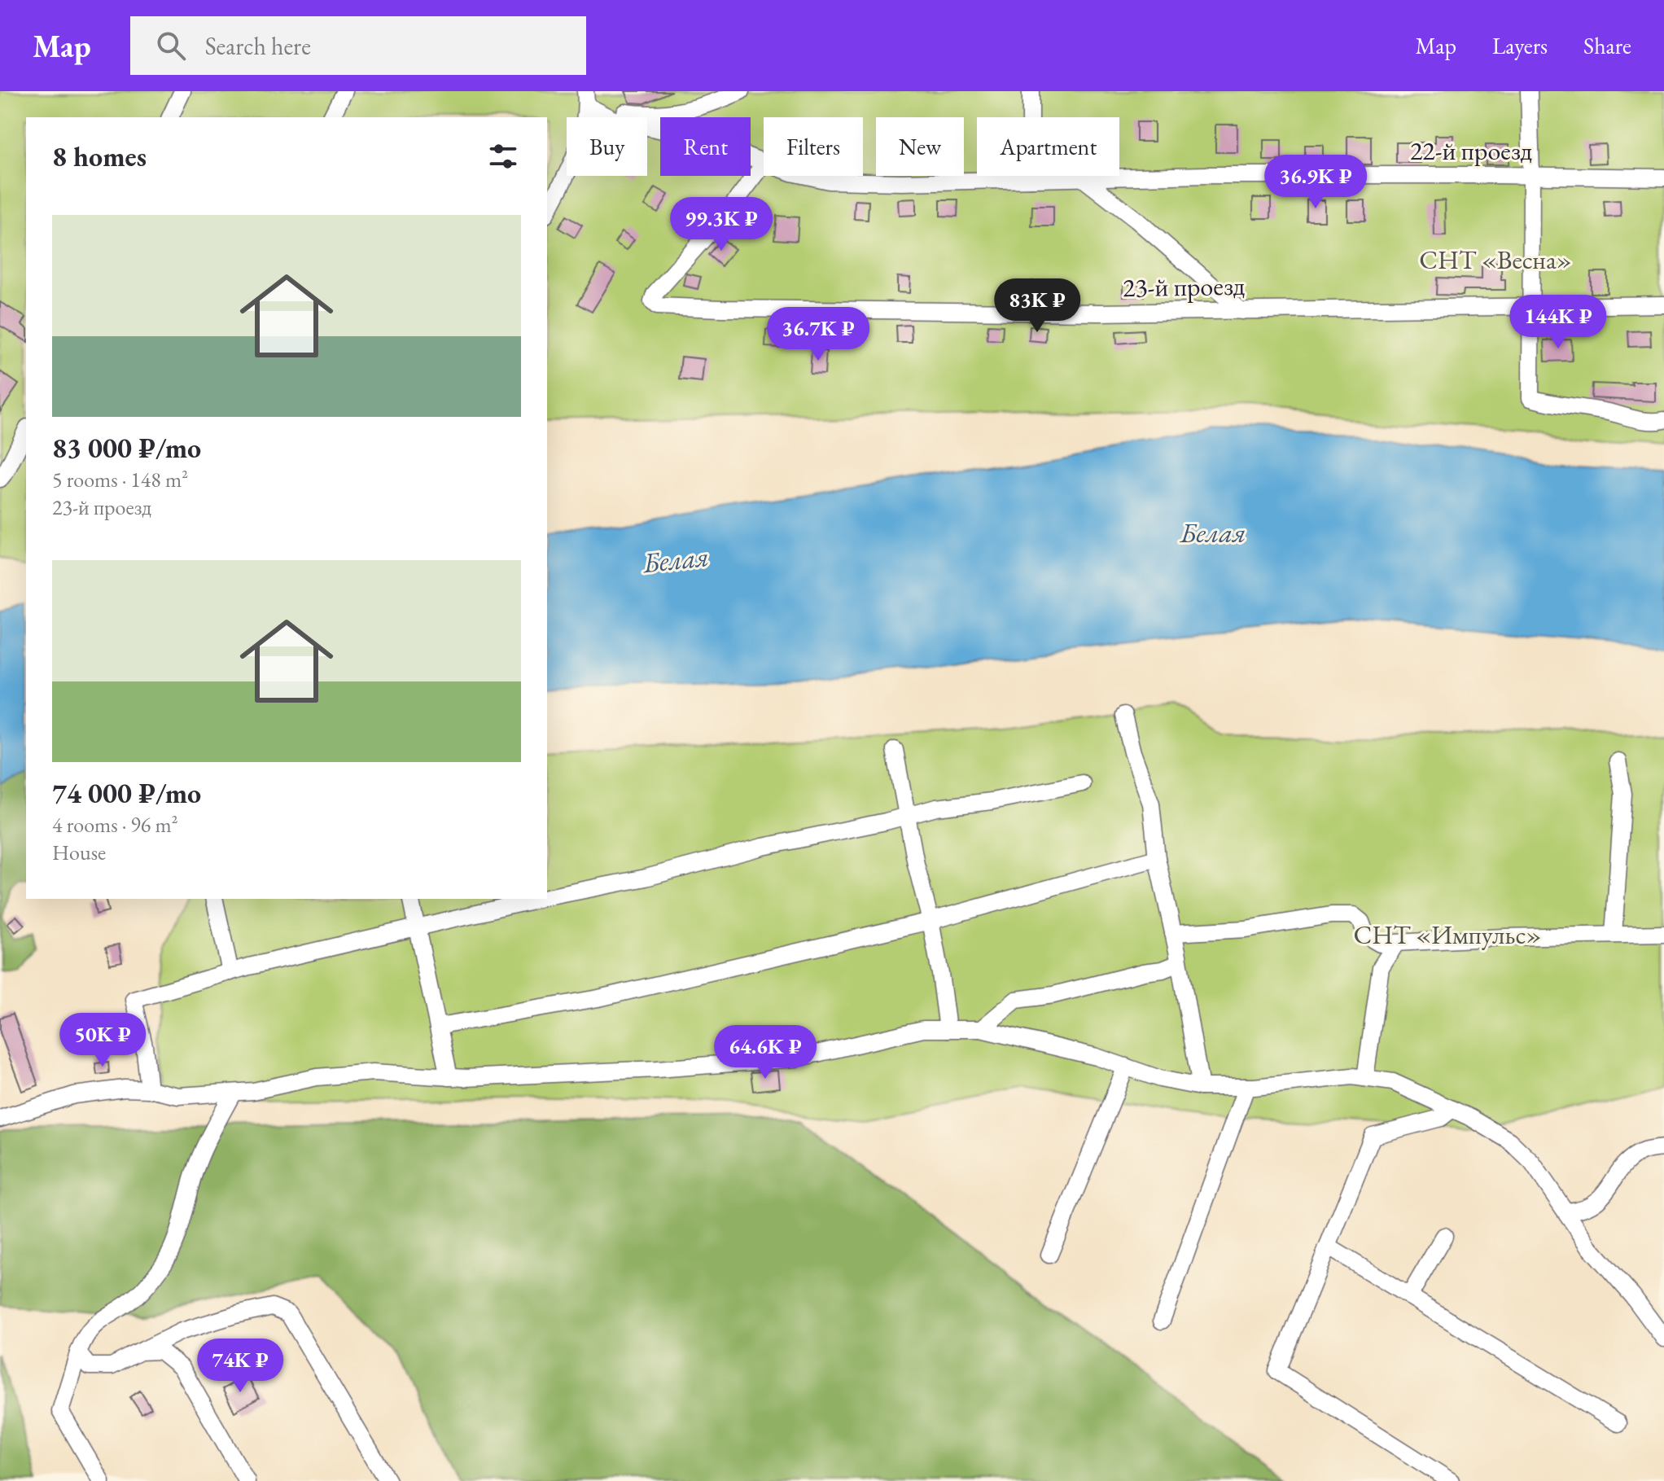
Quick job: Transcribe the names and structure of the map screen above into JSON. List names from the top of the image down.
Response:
{
  "streets": {
    "street": ["22-й проезд", "23-й проезд"]
  },
  "water": ["Белая"],
  "parks": ["СНТ «Весна»", "СНТ «Импульс»"],
  "page": {
    "header": "Map",
    "search": "Search here",
    "nav": ["Map", "Layers", "Share"],
    "chip": [
      "Buy",
      "Rent",
      "Filters",
      "New",
      "Apartment"
    ],
    "heading": "8 homes",
    "price": [
      "36.9K ₽",
      "99.3K ₽",
      "83K ₽",
      "144K ₽",
      "36.7K ₽",
      "50K ₽",
      "64.6K ₽",
      "74K ₽"
    ],
    "list": [
      {
        "name": "83 000 ₽/mo",
        "note": "5 rooms · 148 m² · 23-й проезд"
      },
      {
        "name": "74 000 ₽/mo",
        "note": "4 rooms · 96 m² · House"
      }
    ]
  }
}
